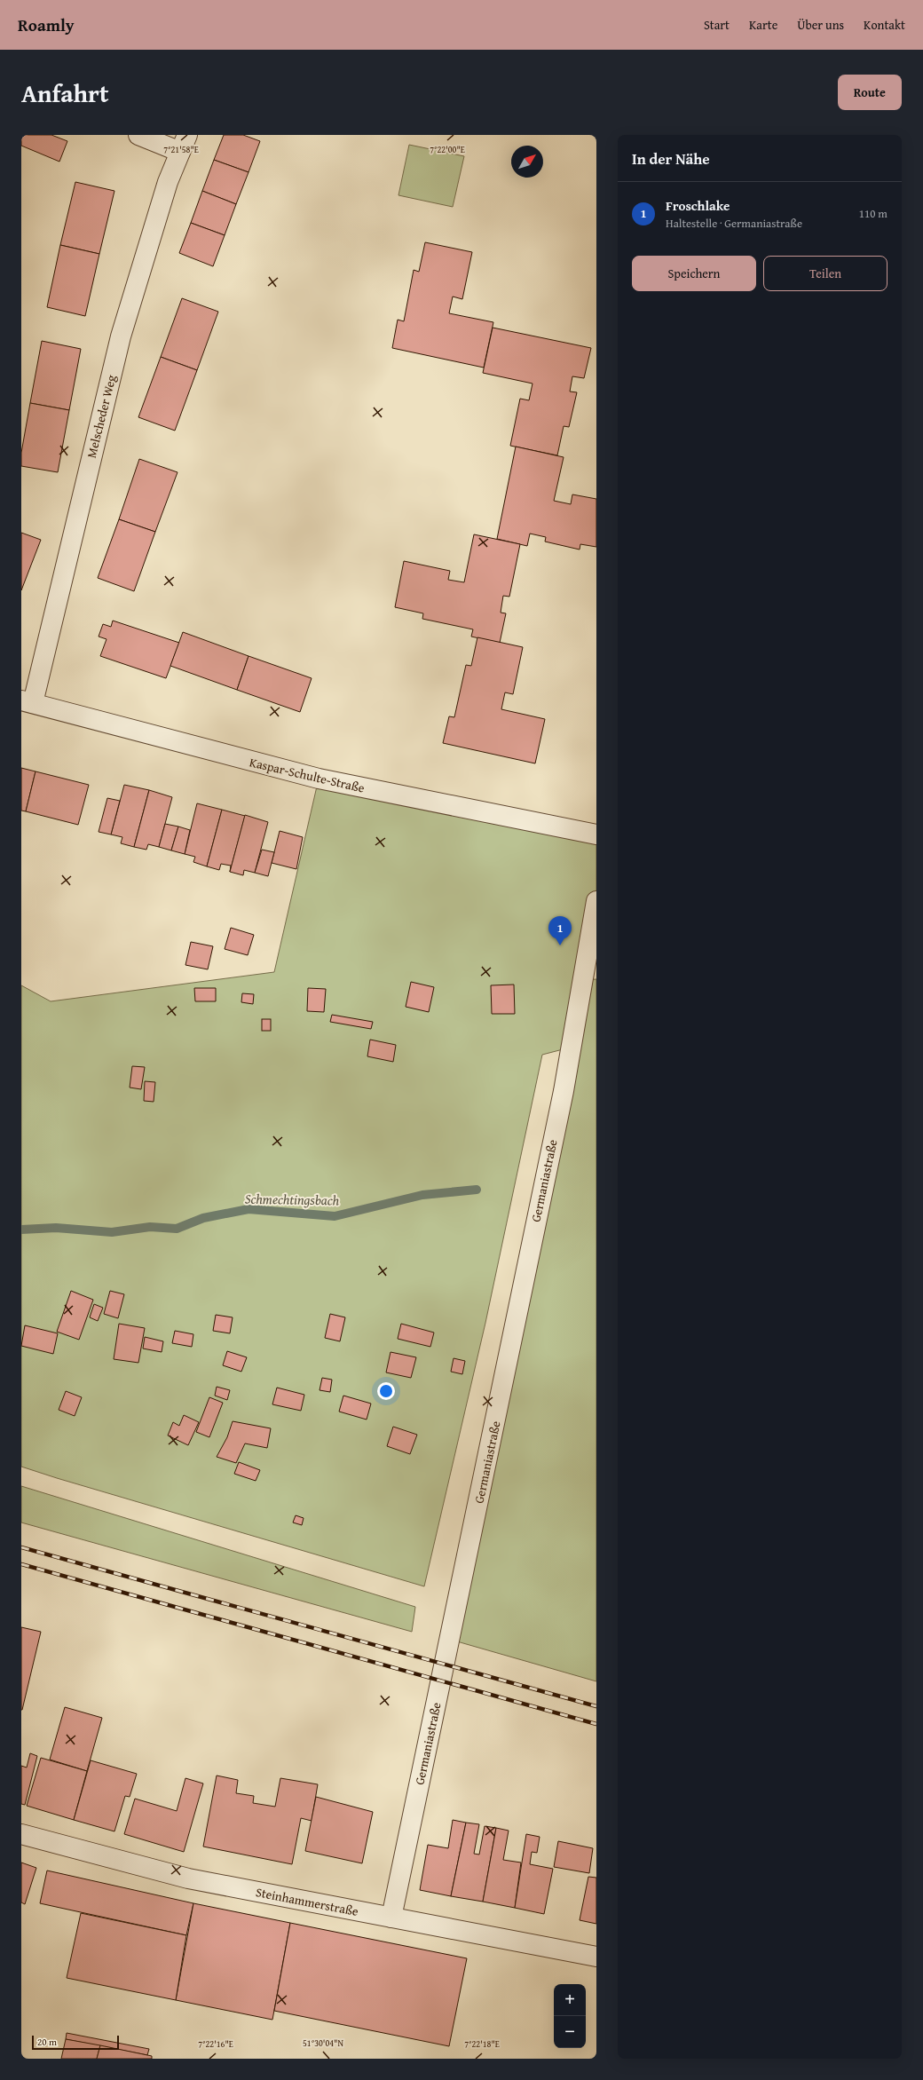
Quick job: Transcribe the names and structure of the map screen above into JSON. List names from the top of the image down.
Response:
{
  "streets": {
    "street": [
      "Melscheder Weg",
      "Kaspar-Schulte-Straße",
      "Germaniastraße",
      "Steinhammerstraße"
    ]
  },
  "crossings": [
    ["Melscheder Weg", "Kaspar-Schulte-Straße"],
    ["Germaniastraße", "Steinhammerstraße"]
  ],
  "water": ["Schmechtingsbach"],
  "scale_bar": "20 m",
  "north": "top right",
  "page": {
    "header": "Roamly",
    "nav": [
      "Start",
      "Karte",
      "Über uns",
      "Kontakt"
    ],
    "title": "Anfahrt",
    "buttons": [
      "Route",
      ["Speichern", "Teilen"]
    ],
    "heading": "In der Nähe",
    "list": [
      {
        "mark": "1",
        "name": "Froschlake",
        "note": "Haltestelle · Germaniastraße",
        "value": "110 m"
      }
    ],
    "pins": "1",
    "map_buttons": ["+", "−"],
    "scale": "20 m"
  },
  "coordinates": [
    "7°21'58\"E",
    "7°22'00\"E",
    "51°30'04\"N",
    "7°22'16\"E",
    "7°22'18\"E"
  ]
}
